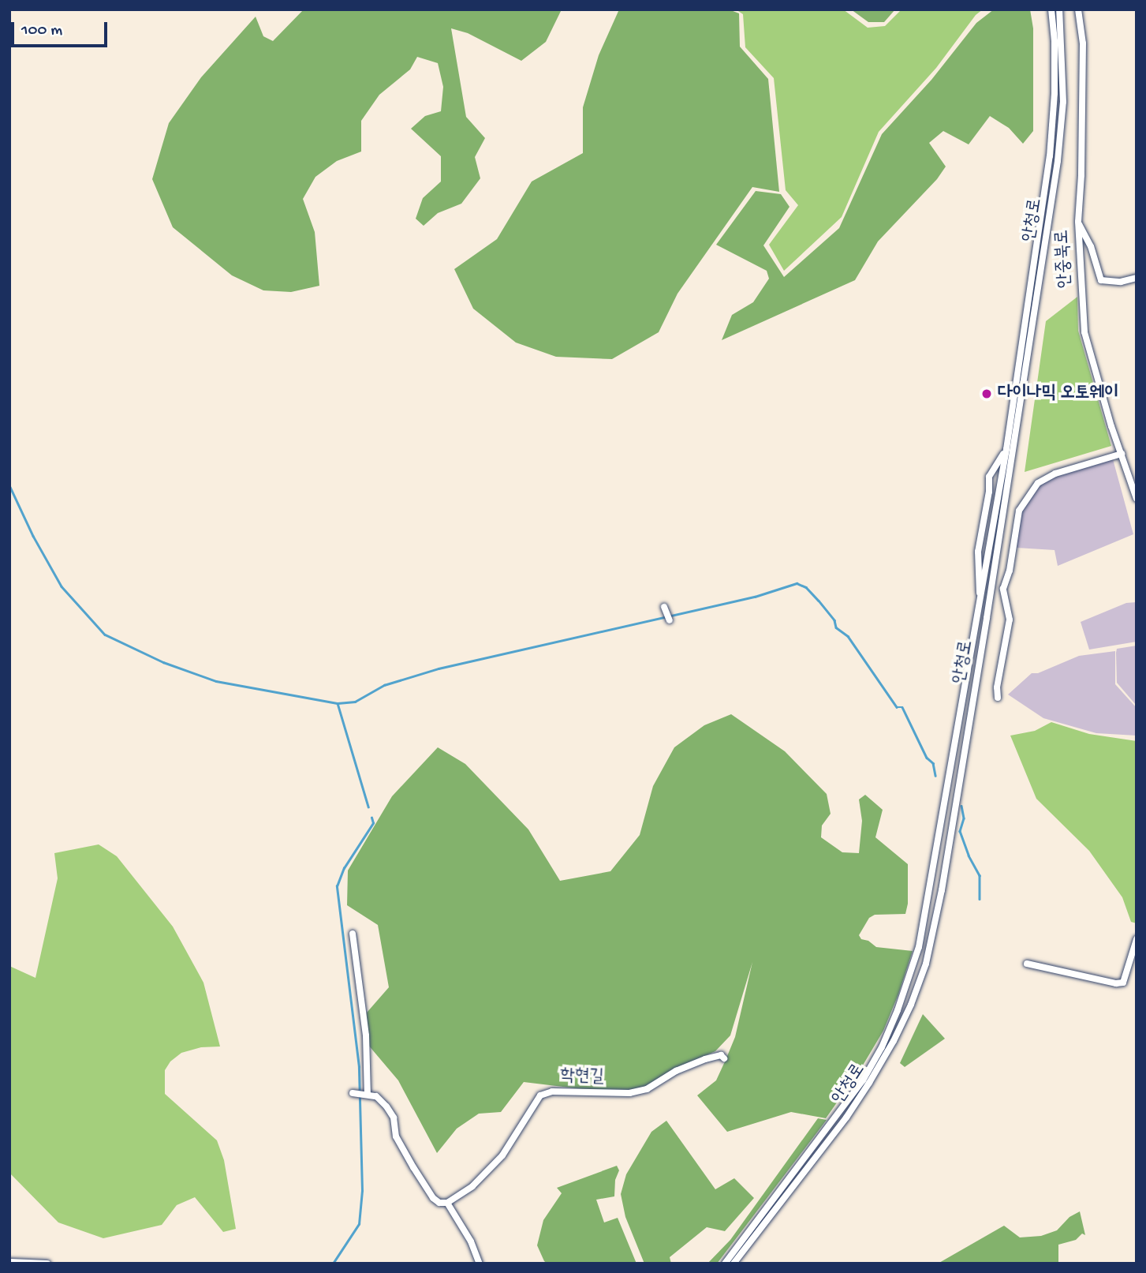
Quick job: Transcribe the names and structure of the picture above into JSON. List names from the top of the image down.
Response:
{
  "streets": {
    "street": ["안청로", "안중북로", "학현길"]
  },
  "places": ["다이나믹 오토웨이"],
  "scale_bar": "100 m"
}
